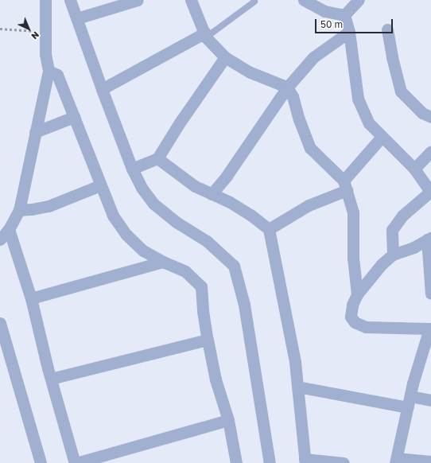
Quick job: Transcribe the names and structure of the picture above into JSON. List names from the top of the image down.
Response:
{
  "scale_bar": "50 m",
  "north": "bottom right"
}
